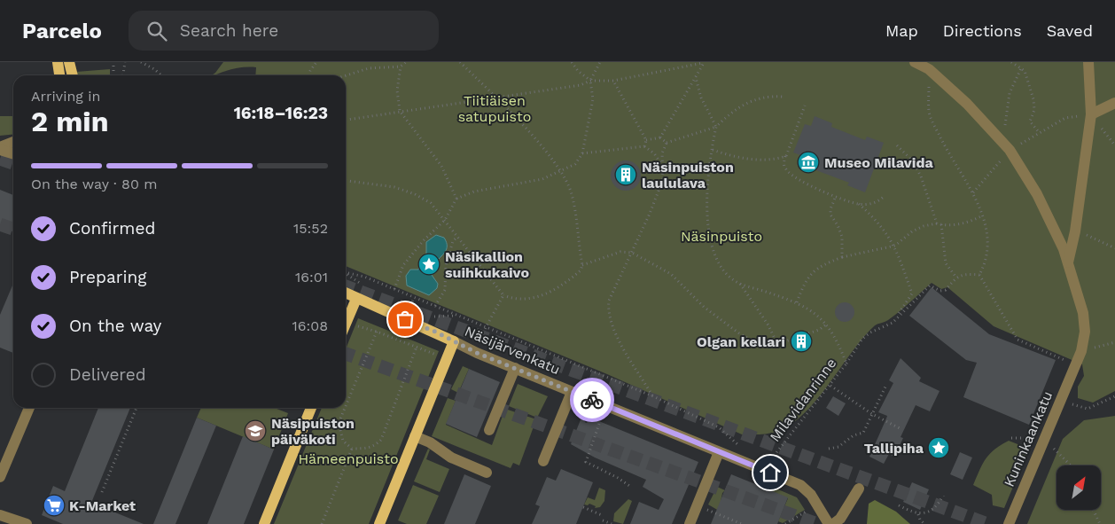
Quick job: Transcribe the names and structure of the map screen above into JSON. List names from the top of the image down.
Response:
{
  "streets": {
    "main road": ["Näsijärvenkatu"],
    "street": ["Kuninkaankatu"],
    "path": ["Milavidanrinne"]
  },
  "parks": ["Tiitiäisen satupuisto", "Näsinpuisto", "Hämeenpuisto"],
  "places": {
    "museum": ["Museo Milavida"],
    "building": ["Näsinpuiston laululava", "Olgan kellari"],
    "place": ["Näsikallion suihkukaivo", "Tallipiha"],
    "school or university": ["Näsipuiston päiväkoti"],
    "supermarket": ["K-Market"]
  },
  "north": "top right",
  "page": {
    "header": "Parcelo",
    "search": "Search here",
    "nav": ["Map", "Directions", "Saved"],
    "heading": ["2 min", "Arriving in", "16:18–16:23"],
    "bar": "On the way · 80 m",
    "list": [
      ["Confirmed", "15:52"],
      ["Preparing", "16:01"],
      ["On the way", "16:08"],
      "Delivered"
    ]
  }
}
